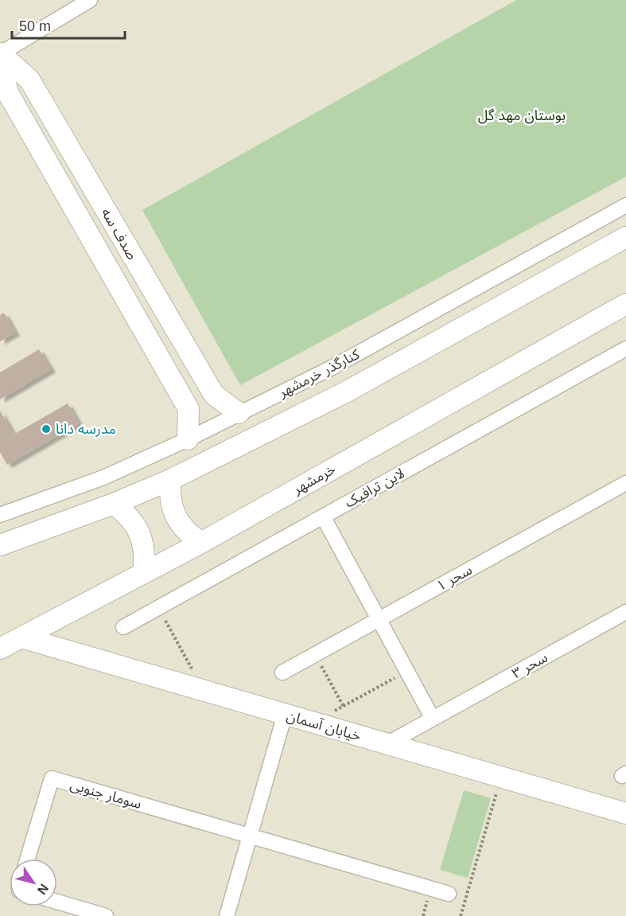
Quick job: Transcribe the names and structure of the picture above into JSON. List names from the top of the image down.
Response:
{
  "streets": {
    "street": [
      "صدف سه",
      "کنارگذر خرمشهر",
      "خرمشهر",
      "لاین ترافیک",
      "سحر ۱",
      "سحر ۳",
      "خیابان آسمان",
      "سومار جنوبی"
    ]
  },
  "crossings": [
    ["صدف سه", "کنارگذر خرمشهر"],
    ["خرمشهر", "خیابان آسمان"],
    ["سحر ۳", "خیابان آسمان"]
  ],
  "parks": ["بوستان مهد گل"],
  "places": ["مدرسه دانا"],
  "scale_bar": "50 m",
  "north": "bottom right"
}
